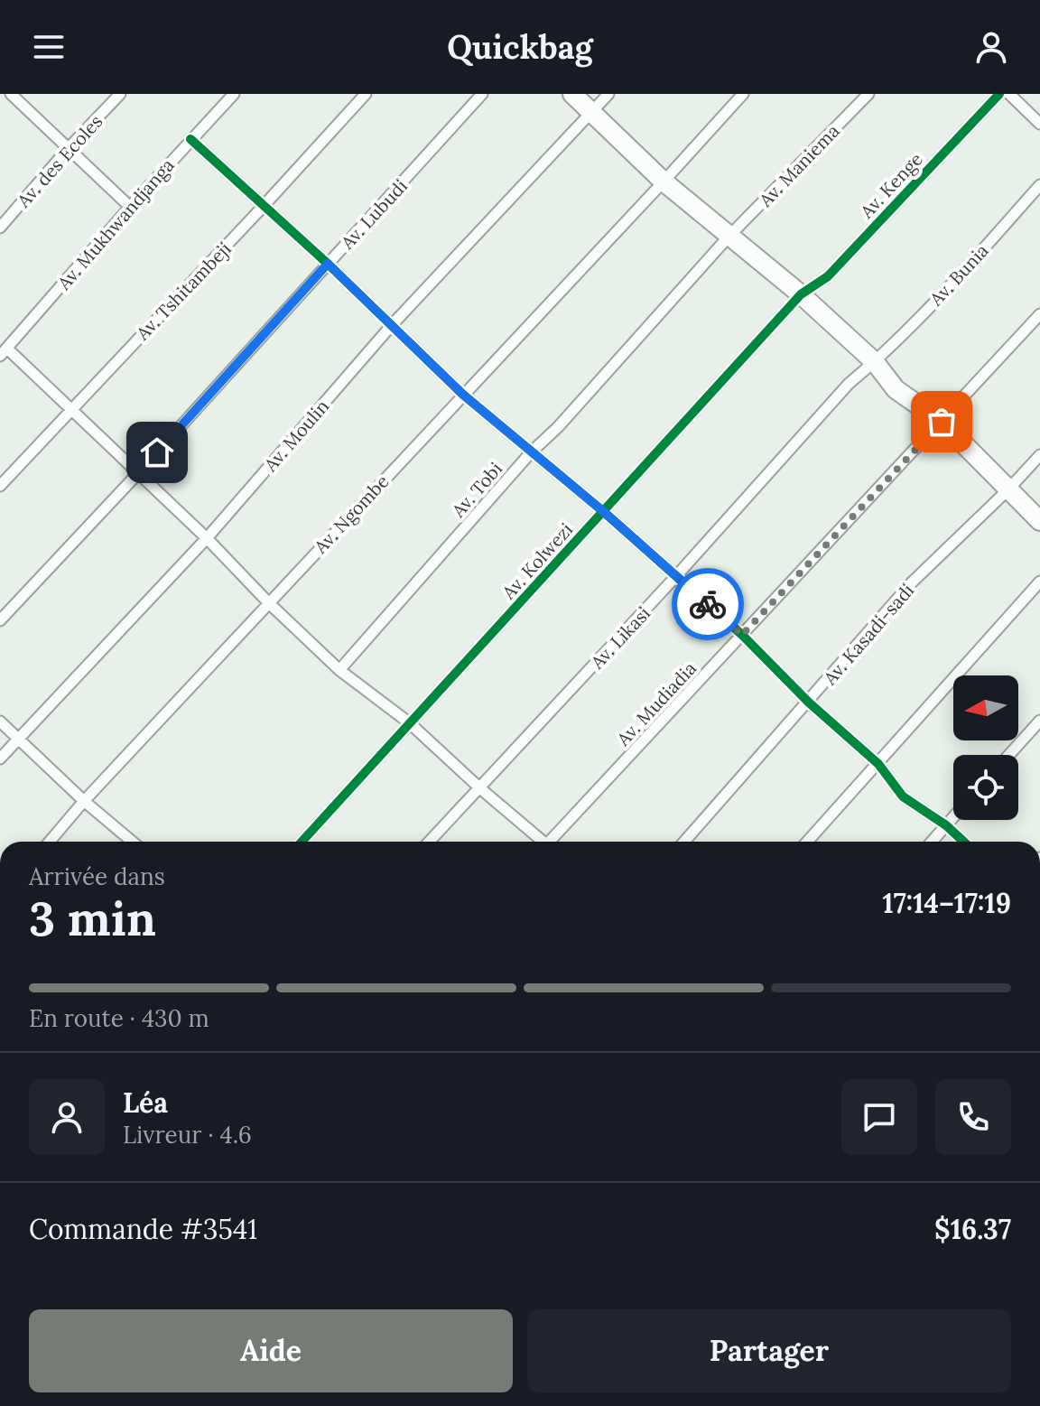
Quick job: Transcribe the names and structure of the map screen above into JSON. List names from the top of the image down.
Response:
{
  "streets": {
    "street": [
      "Av. des Ecoles",
      "Av. Maniema",
      "Av. Kenge",
      "Av. Lubudi",
      "Av. Mukhwandjanga",
      "Av. Bunia",
      "Av. Tshitambeji",
      "Av. Moulin",
      "Av. Tobi",
      "Av. Ngombe",
      "Av. Kolwezi",
      "Av. Kasadi-sadi",
      "Av. Likasi",
      "Av. Mudiadia"
    ]
  },
  "crossings": [
    ["Av. Maniema", "Av. Tobi"],
    ["Av. Kenge", "Av. Kolwezi"],
    ["Av. Bunia", "Av. Likasi"]
  ],
  "north": "left",
  "page": {
    "header": "Quickbag",
    "heading": ["3 min", "Arrivée dans", "17:14–17:19"],
    "panel": [
      "Léa",
      "Livreur · 4.6",
      "Commande #3541",
      "$16.37"
    ],
    "bar": "En route · 430 m",
    "buttons": ["Aide", "Partager"]
  }
}
